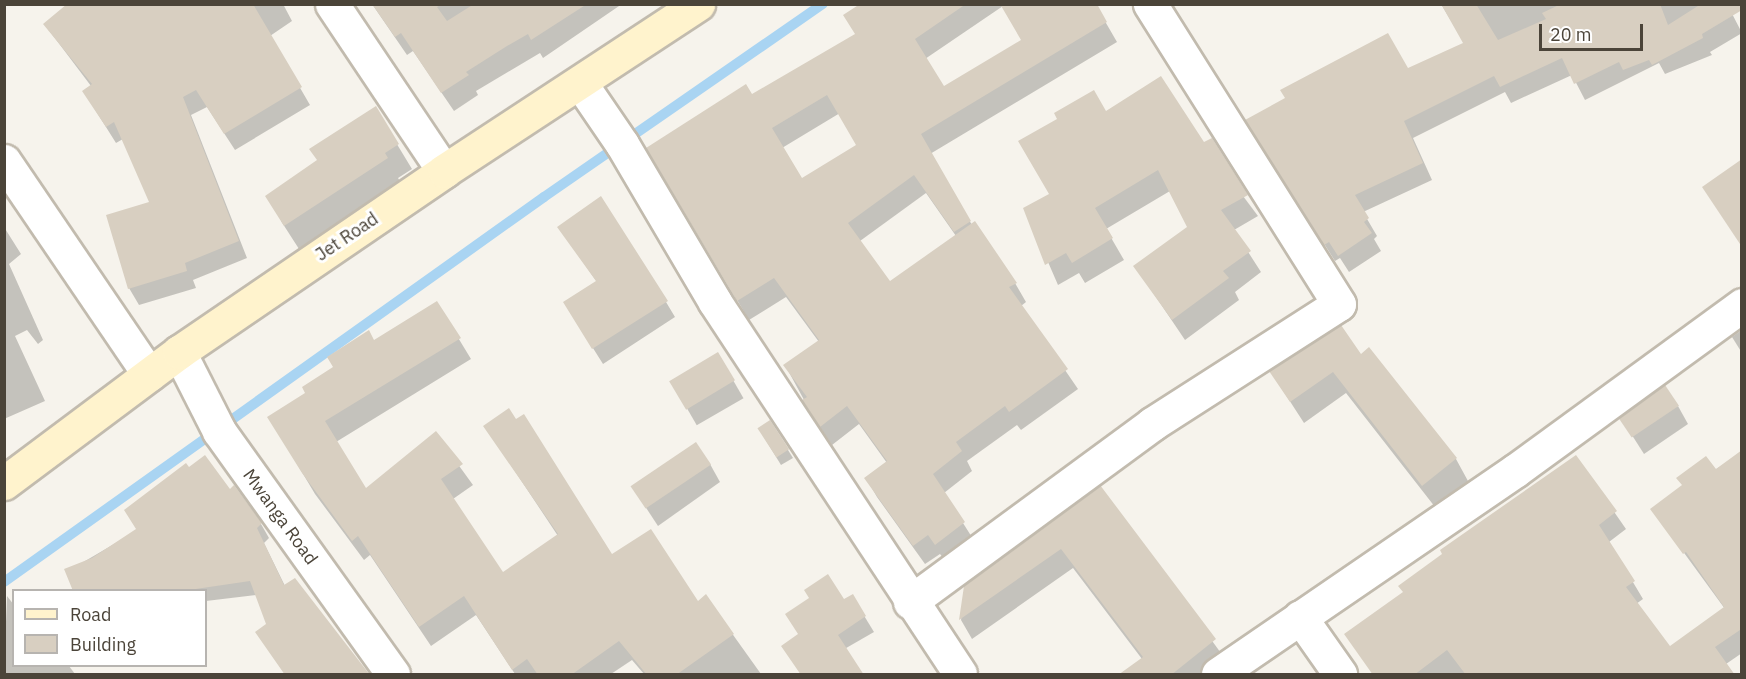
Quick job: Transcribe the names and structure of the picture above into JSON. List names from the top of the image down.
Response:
{
  "streets": {
    "main road": ["Jet Road"],
    "street": ["Mwanga Road"]
  },
  "crossings": [
    ["Jet Road", "Mwanga Road"]
  ],
  "legend": ["Road", "Building"],
  "scale_bar": "20 m"
}
